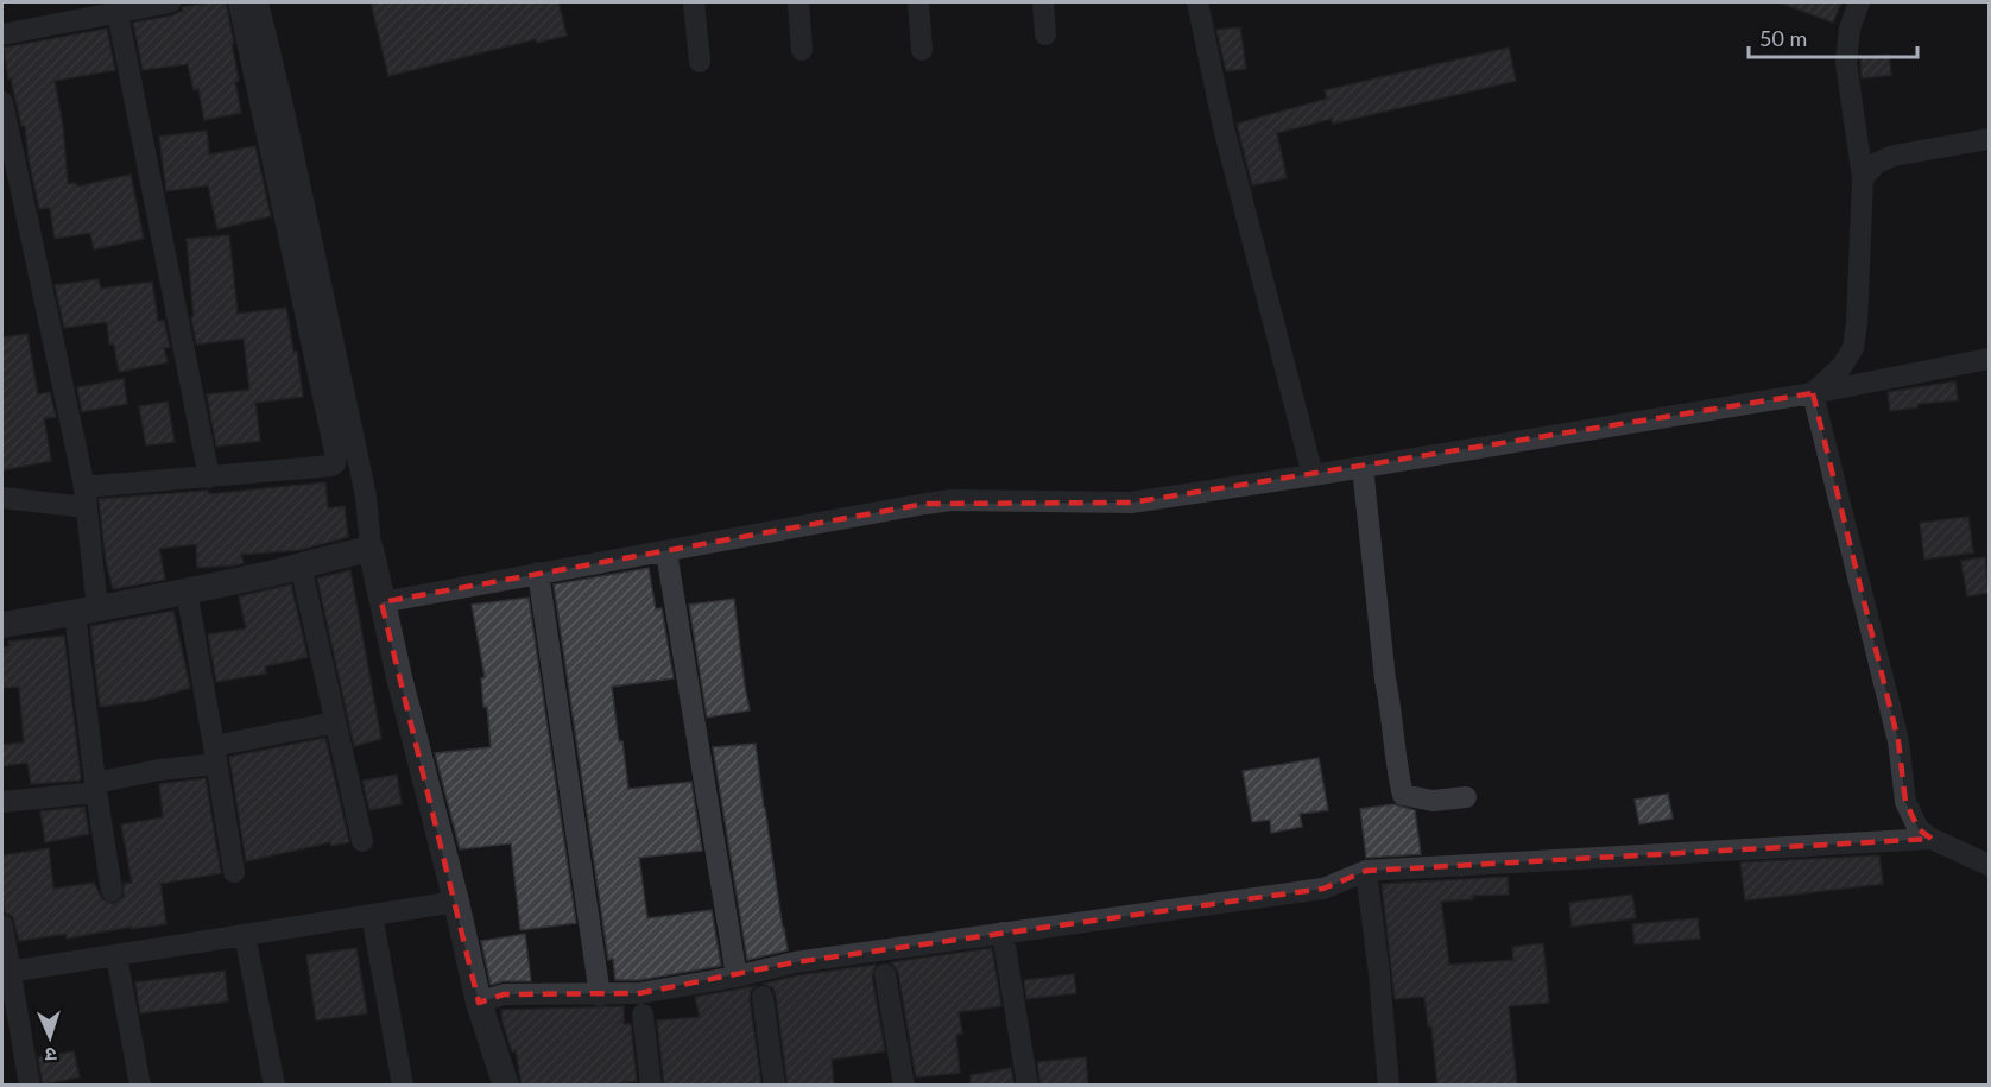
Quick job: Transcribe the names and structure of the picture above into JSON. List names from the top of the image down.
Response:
{
  "scale_bar": "50 m",
  "north": "bottom"
}
